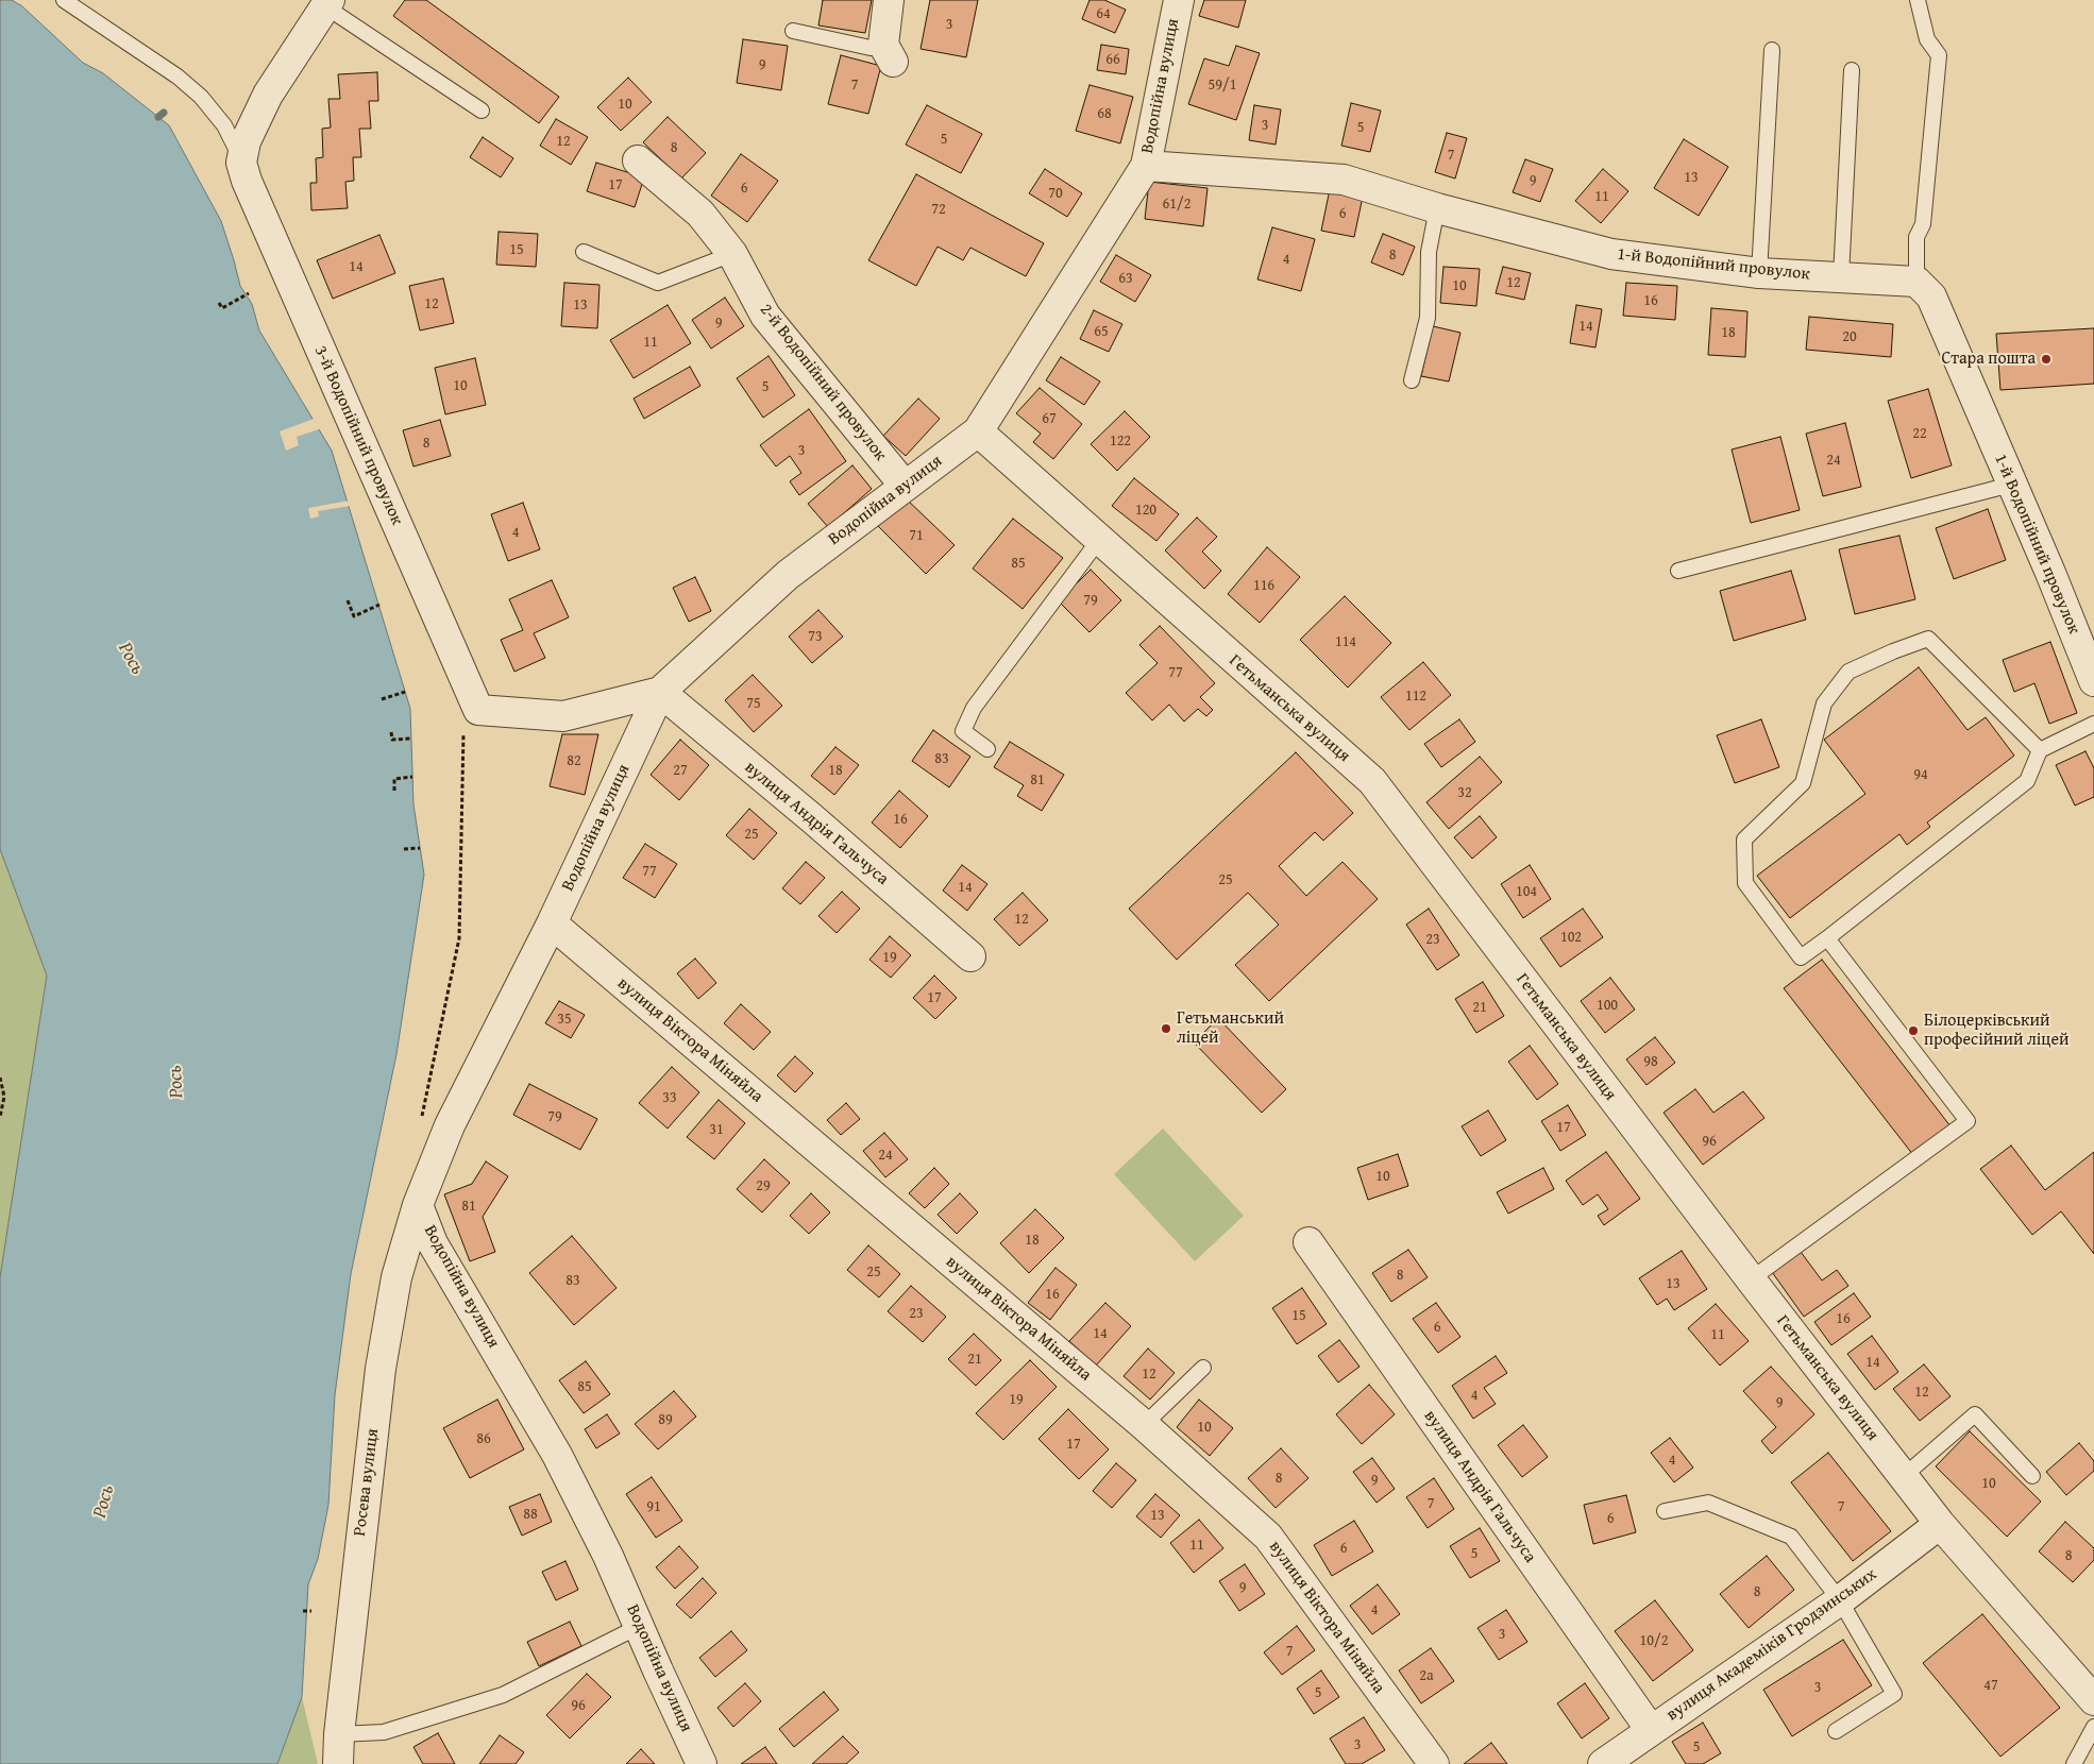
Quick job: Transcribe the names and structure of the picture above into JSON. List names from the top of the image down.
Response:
{
  "streets": {
    "street": [
      "Водопійна вулиця",
      "1-й Водопійний провулок",
      "2-й Водопійний провулок",
      "3-й Водопійний провулок",
      "Гетьманська вулиця",
      "вулиця Андрія Гальчуса",
      "вулиця Віктора Міняйла",
      "Росева вулиця",
      "вулиця Академіків Гродзинських"
    ]
  },
  "crossings": [
    ["Водопійна вулиця", "1-й Водопійний провулок"],
    ["Водопійна вулиця", "2-й Водопійний провулок"],
    ["Водопійна вулиця", "3-й Водопійний провулок"],
    ["Водопійна вулиця", "Гетьманська вулиця"],
    ["Водопійна вулиця", "вулиця Андрія Гальчуса"],
    ["Водопійна вулиця", "вулиця Віктора Міняйла"],
    ["Водопійна вулиця", "Росева вулиця"],
    ["3-й Водопійний провулок", "вулиця Андрія Гальчуса"],
    ["Гетьманська вулиця", "вулиця Академіків Гродзинських"],
    ["вулиця Андрія Гальчуса", "вулиця Академіків Гродзинських"]
  ],
  "water": ["Рось"],
  "places": ["Стара пошта", "Гетьманський ліцей", "Білоцерківський професійний ліцей"],
  "house_numbers": [
    "64",
    "3",
    "66",
    "9",
    "7",
    "59/1",
    "10",
    "68",
    "3",
    "5",
    "5",
    "12",
    "8",
    "7",
    "13",
    "9",
    "17",
    "6",
    "70",
    "11",
    "61/2",
    "72",
    "6",
    "15",
    "8",
    "4",
    "14",
    "63",
    "12",
    "10",
    "16",
    "12",
    "13",
    "9",
    "14",
    "65",
    "18",
    "20",
    "11",
    "10",
    "5",
    "67",
    "22",
    "122",
    "8",
    "3",
    "24",
    "120",
    "4",
    "71",
    "85",
    "116",
    "79",
    "73",
    "114",
    "77",
    "112",
    "75",
    "83",
    "82",
    "27",
    "18",
    "94",
    "81",
    "32",
    "16",
    "25",
    "77",
    "25",
    "14",
    "104",
    "12",
    "102",
    "23",
    "19",
    "17",
    "100",
    "21",
    "35",
    "98",
    "33",
    "79",
    "17",
    "31",
    "96",
    "24",
    "10",
    "29",
    "81",
    "18",
    "25",
    "8",
    "83",
    "13",
    "16",
    "23",
    "15",
    "16",
    "6",
    "14",
    "11",
    "21",
    "14",
    "12",
    "85",
    "12",
    "4",
    "19",
    "9",
    "89",
    "10",
    "86",
    "17",
    "4",
    "8",
    "9",
    "10",
    "7",
    "91",
    "7",
    "88",
    "13",
    "6",
    "11",
    "6",
    "5",
    "8",
    "9",
    "8",
    "4",
    "3",
    "10/2",
    "7",
    "2а",
    "47",
    "3",
    "5",
    "96",
    "3",
    "5"
  ]
}
